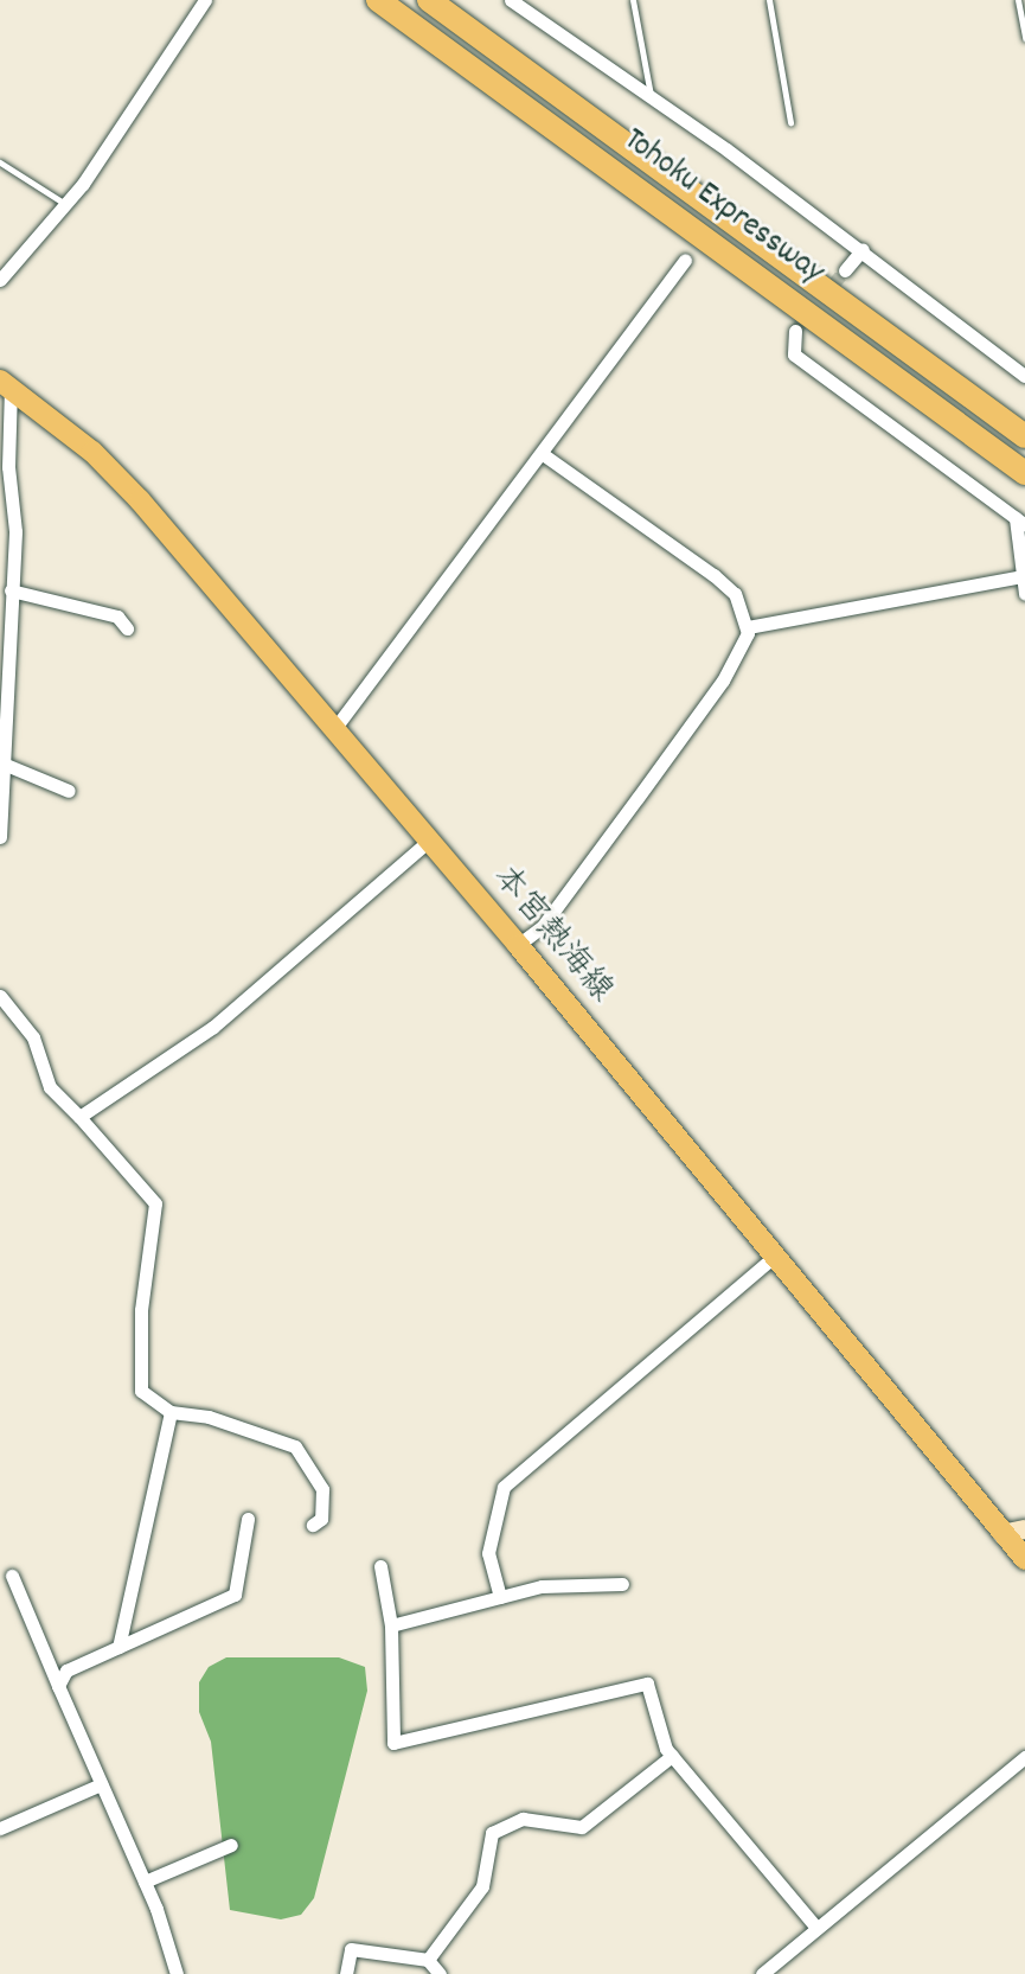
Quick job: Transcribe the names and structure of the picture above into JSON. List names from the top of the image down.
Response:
{
  "streets": {
    "highway": ["Tohoku Expressway"],
    "main road": ["本宮熱海線"]
  }
}
